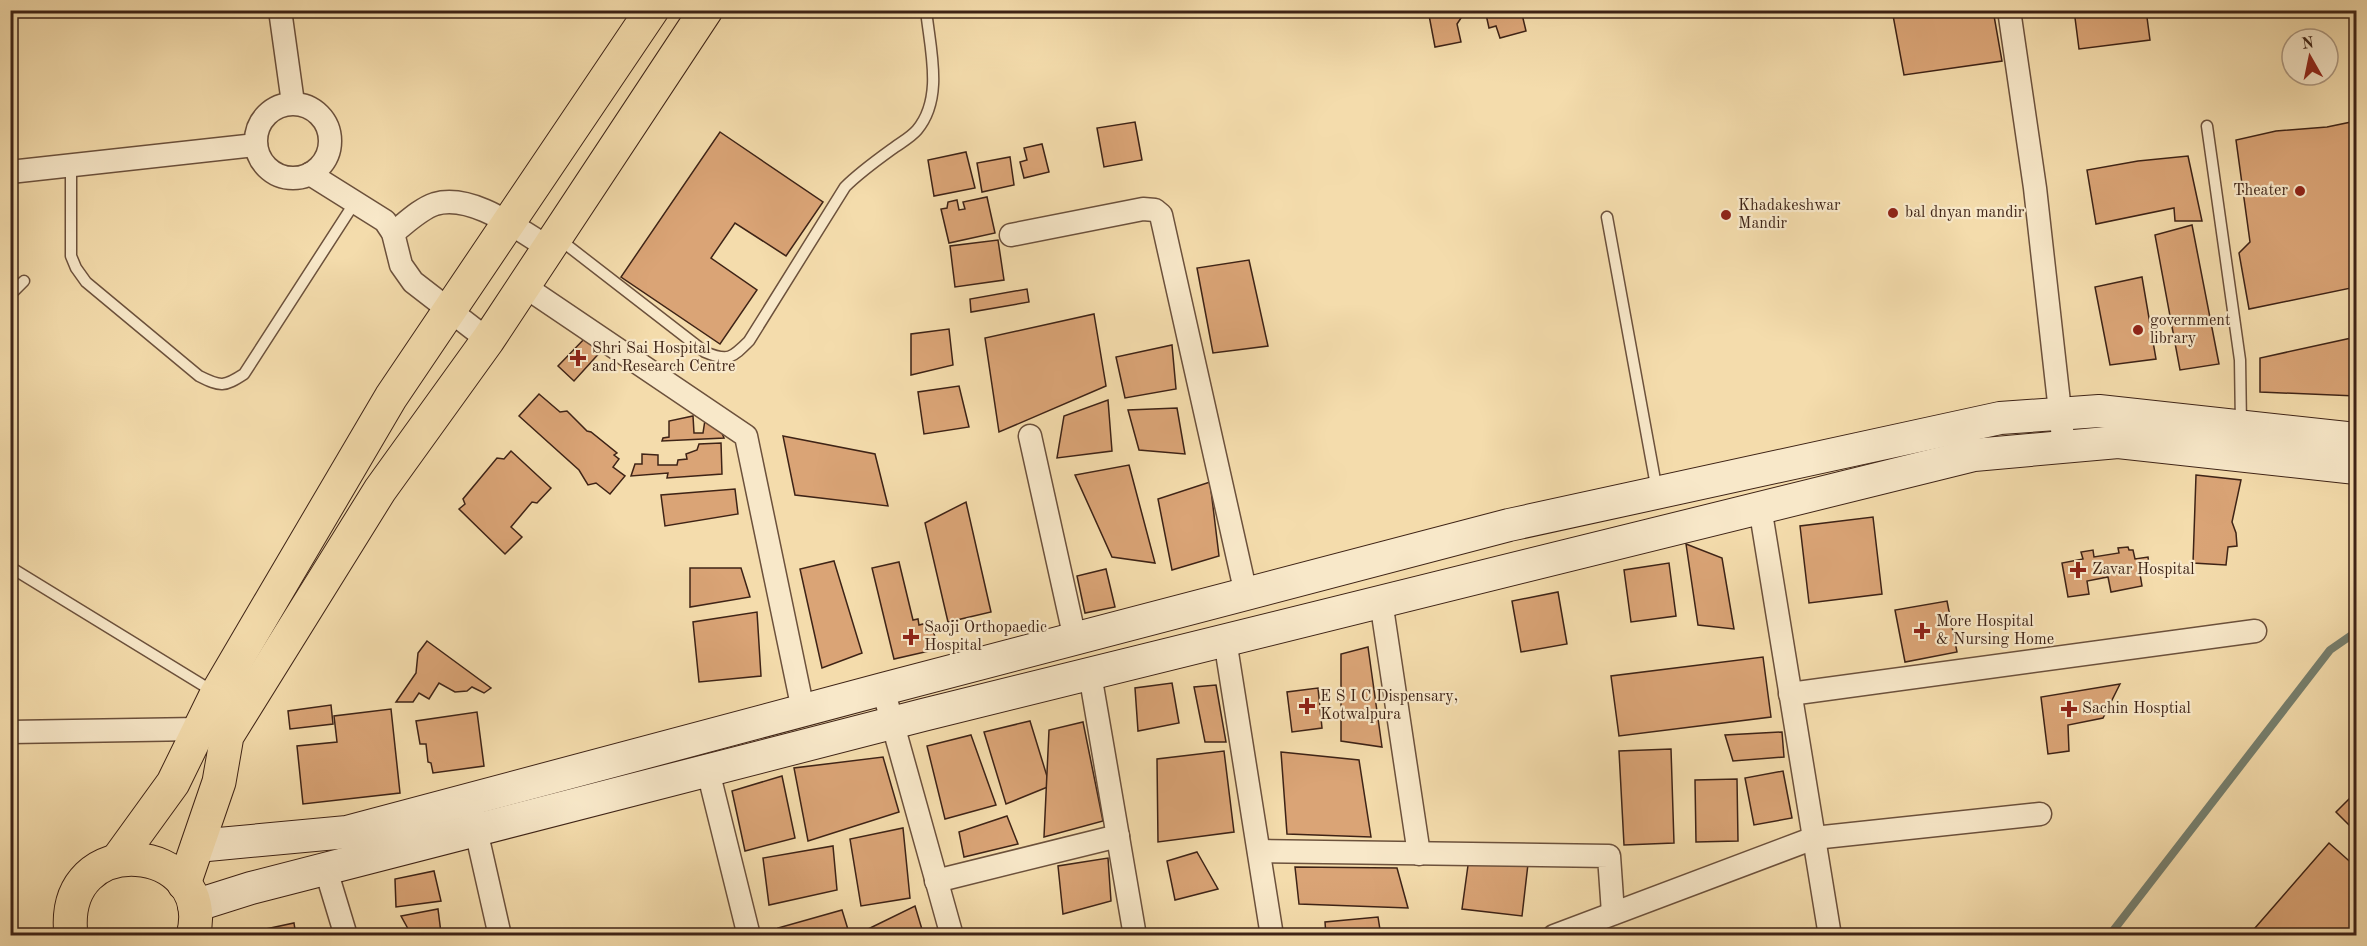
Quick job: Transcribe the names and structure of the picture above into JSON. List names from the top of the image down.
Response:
{
  "places": {
    "other": [
      "Theater",
      "bal dnyan mandir",
      "Khadakeshwar Mandir",
      "government library"
    ],
    "health": [
      "Shri Sai Hospital and Research Centre",
      "Zavar Hospital",
      "More Hospital & Nursing Home",
      "Saoji Orthopaedic Hospital",
      "E S I C Dispensary, Kotwalpura",
      "Sachin Hosptial"
    ]
  },
  "north": "top"
}
